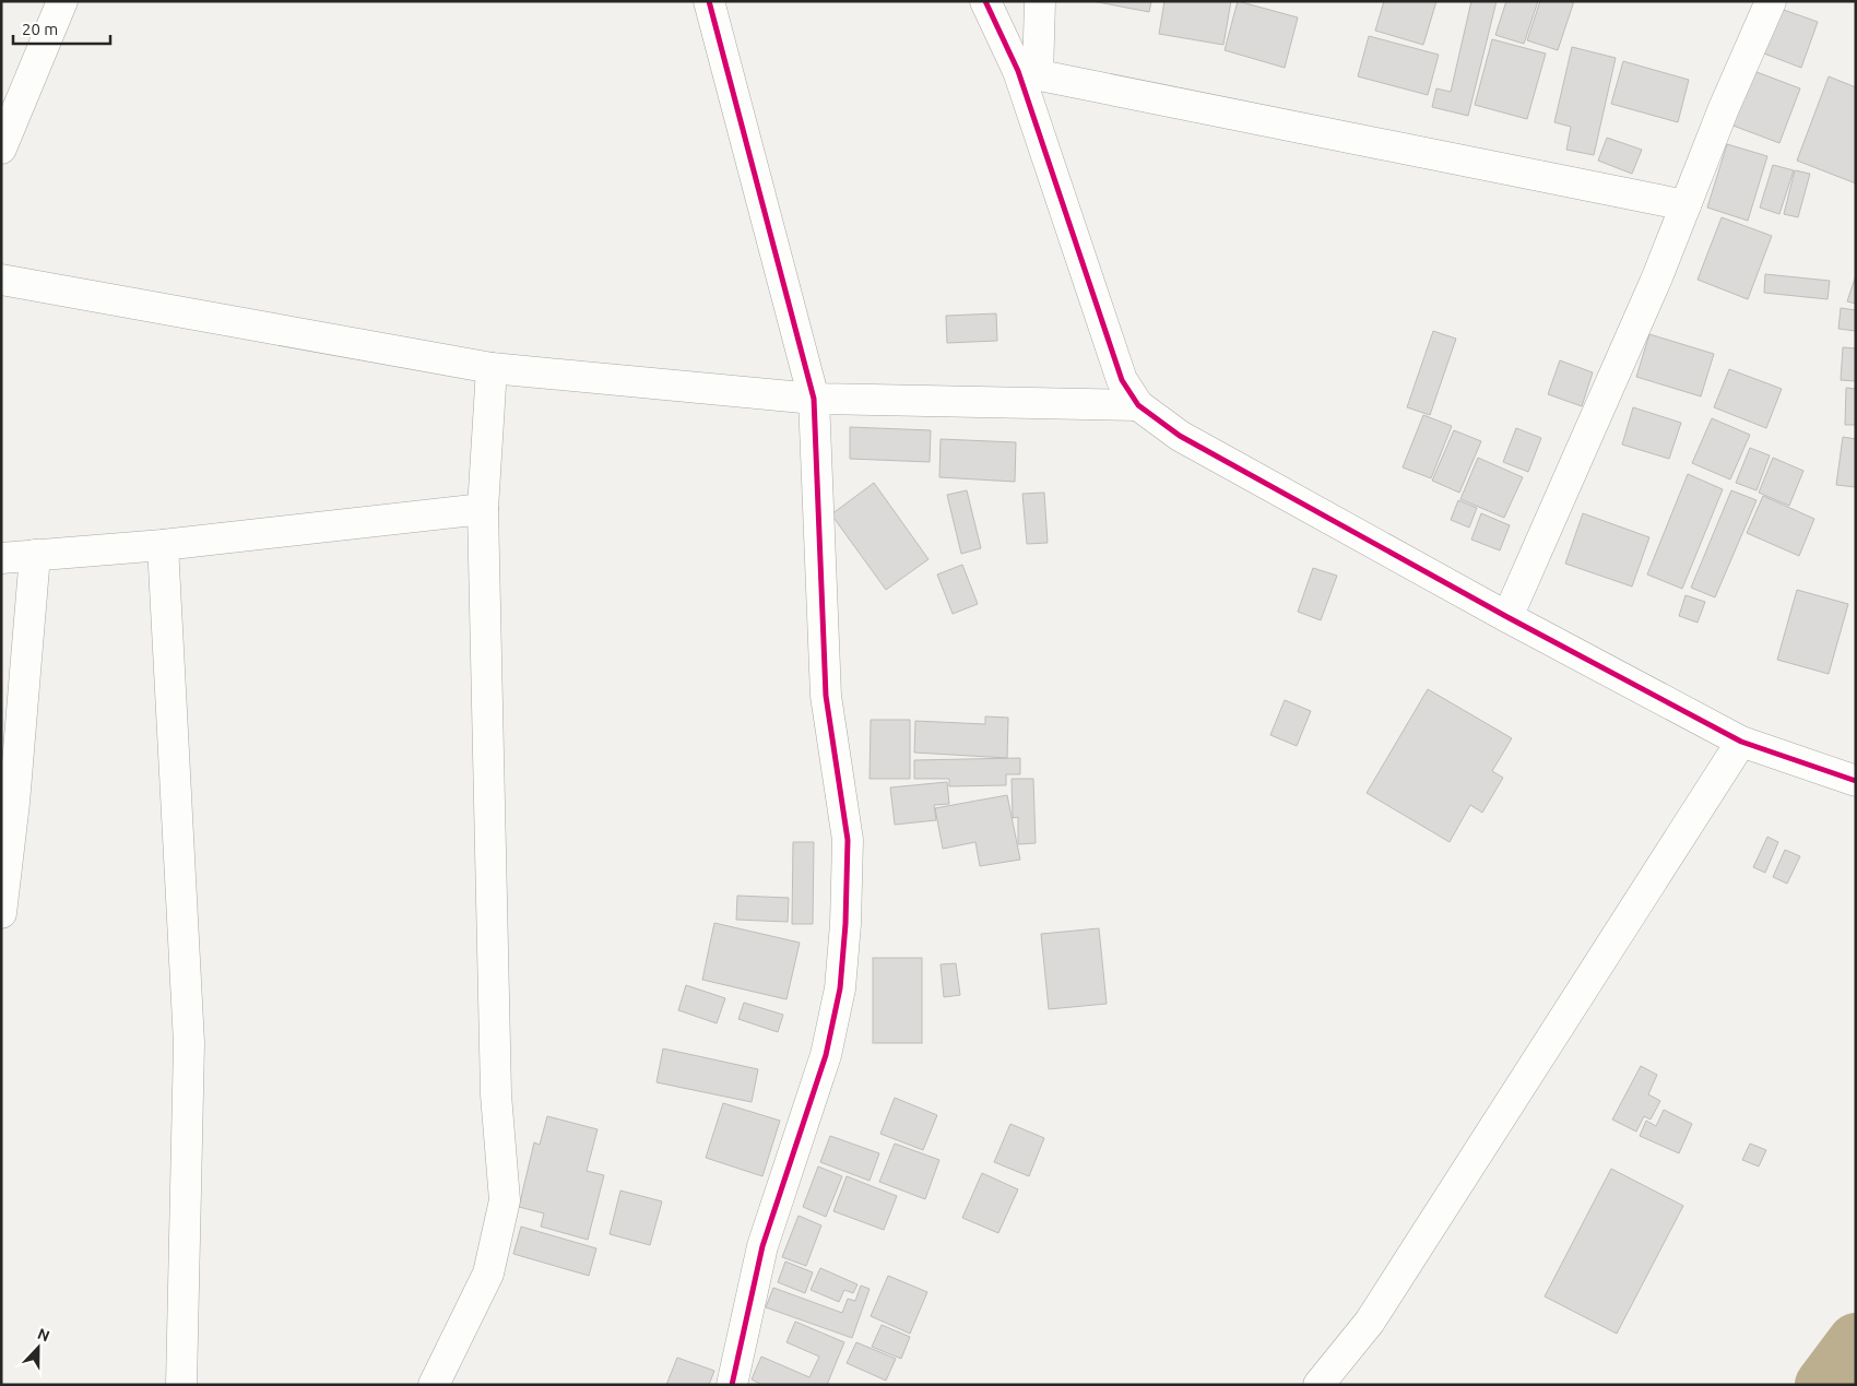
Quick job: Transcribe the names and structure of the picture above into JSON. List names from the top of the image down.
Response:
{
  "scale_bar": "20 m",
  "north": "top"
}
